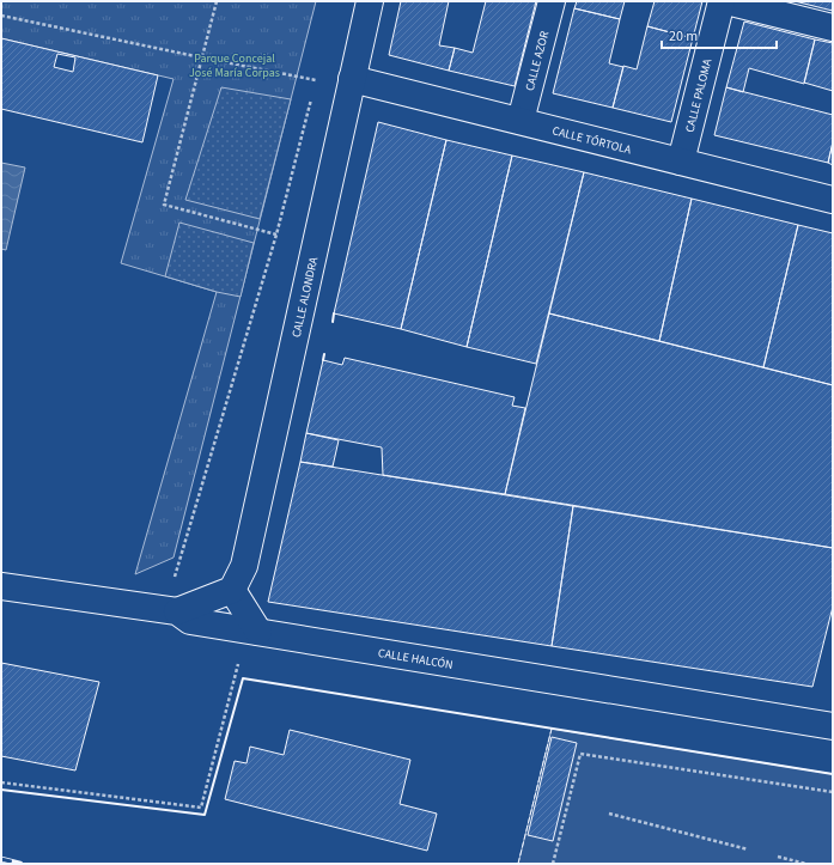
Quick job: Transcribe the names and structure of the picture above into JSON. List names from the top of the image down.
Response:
{
  "streets": {
    "main road": [
      "CALLE AZOR",
      "CALLE PALOMA",
      "CALLE TÓRTOLA",
      "CALLE ALONDRA",
      "CALLE HALCÓN"
    ]
  },
  "crossings": [
    ["CALLE AZOR", "CALLE TÓRTOLA"],
    ["CALLE PALOMA", "CALLE TÓRTOLA"],
    ["CALLE TÓRTOLA", "CALLE ALONDRA"]
  ],
  "parks": ["Parque Concejal José María Corpas"],
  "scale_bar": "20 m"
}
